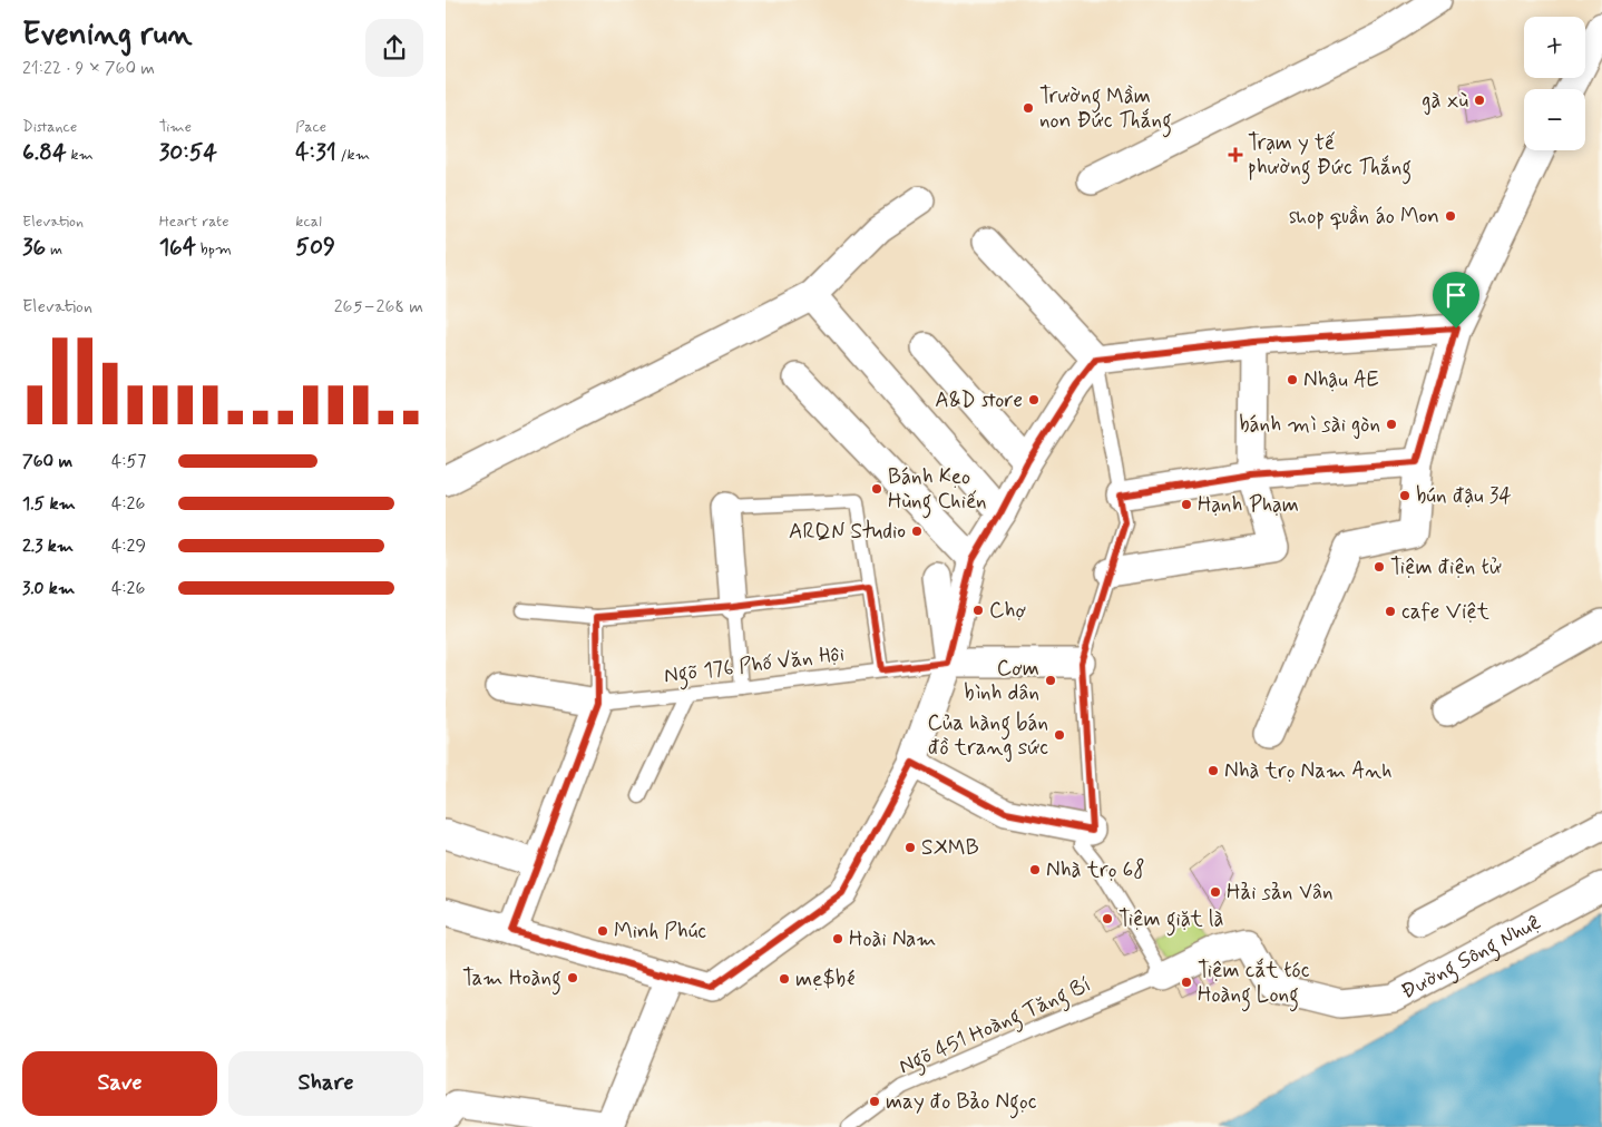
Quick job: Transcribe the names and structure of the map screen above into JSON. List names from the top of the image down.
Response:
{
  "streets": {
    "street": ["Đường Sông Nhuệ"],
    "lane": ["Ngõ 176 Phố Văn Hội", "Ngõ 451 Hoàng Tăng Bí"]
  },
  "crossings": [
    ["Đường Sông Nhuệ", "Ngõ 451 Hoàng Tăng Bí"]
  ],
  "places": {
    "other": [
      "gà xù",
      "Trường Mầm non Đức Thắng",
      "shop quần áo Mon",
      "Nhậu AE",
      "A&D store",
      "bánh mì sài gòn",
      "Bánh Kẹo Hùng Chiến",
      "bún đậu 34",
      "Hạnh Phạm",
      "ARQN Studio",
      "Tiệm điện tử",
      "Chợ",
      "cafe Việt",
      "Cơm bình dân",
      "Của hàng bán đồ trang sức",
      "Nhà trọ Nam Anh",
      "SXMB",
      "Nhà trọ 68",
      "Hải sản Vân",
      "Tiệm giặt là",
      "Minh Phúc",
      "Hoài Nam",
      "Tam Hoàng",
      "mẹ$bé",
      "Tiệm cắt tóc Hoàng Long",
      "may đo Bảo Ngọc"
    ],
    "health": ["Trạm y tế phường Đức Thắng"]
  },
  "page": {
    "heading": ["Evening run", "21:22 · 9 × 760 m"],
    "map_buttons": ["+", "−"],
    "stats": [
      ["Distance", "6.84 km"],
      ["Time", "30:54"],
      ["Pace", "4:31 /km"],
      ["Elevation", "36 m"],
      ["Heart rate", "164 bpm"],
      ["kcal", "509"]
    ],
    "chart": ["Elevation", "265–268 m"],
    "list": [
      {
        "name": "760 m",
        "note": "4:57"
      },
      {
        "name": "1.5 km",
        "note": "4:26"
      },
      {
        "name": "2.3 km",
        "note": "4:29"
      },
      {
        "name": "3.0 km",
        "note": "4:26"
      }
    ],
    "buttons": ["Save", "Share"]
  }
}
